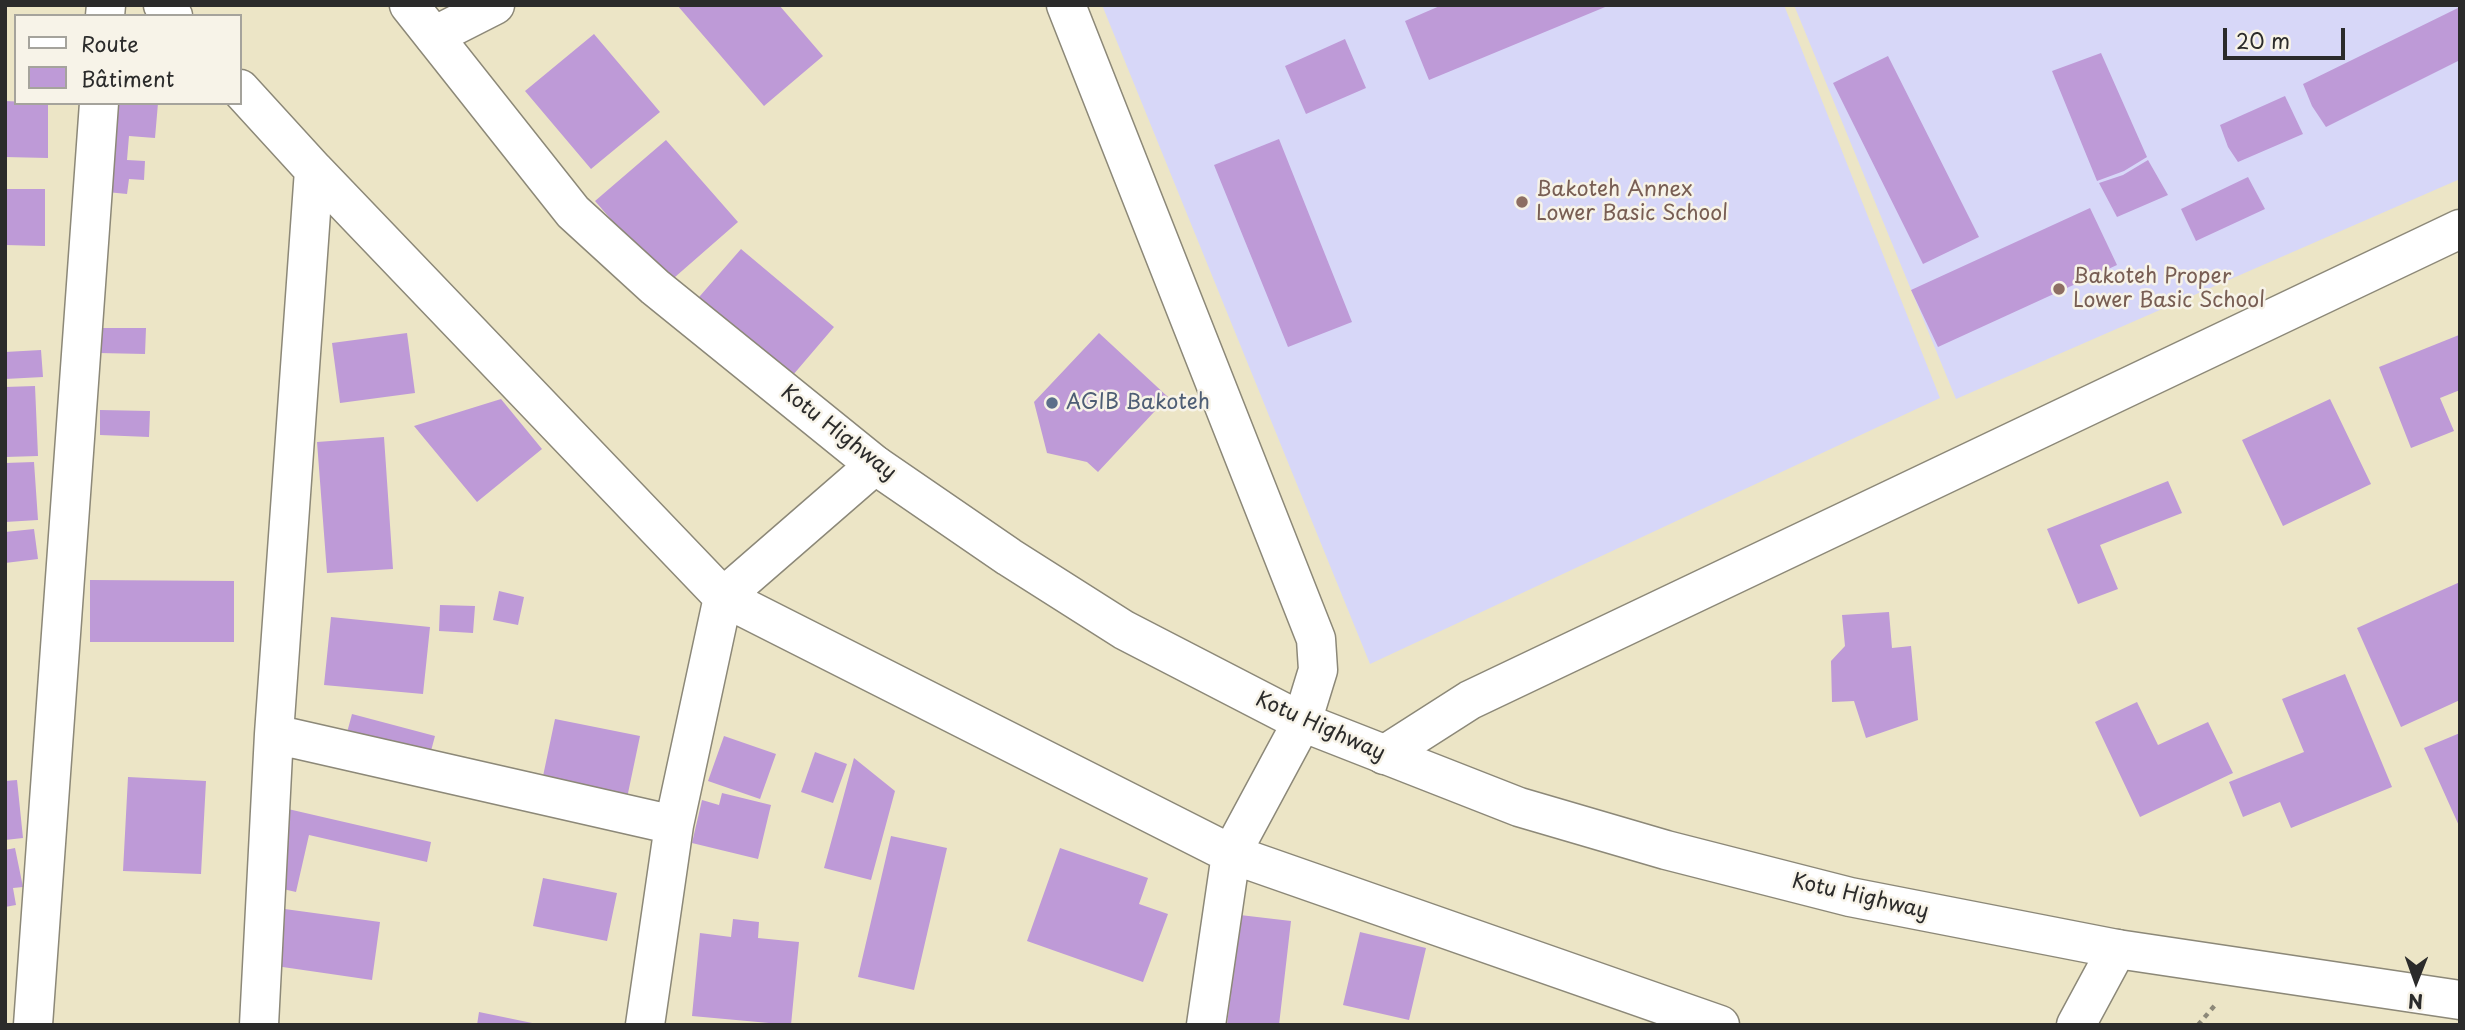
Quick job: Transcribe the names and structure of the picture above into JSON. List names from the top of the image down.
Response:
{
  "streets": {
    "street": ["Kotu Highway"]
  },
  "places": ["Bakoteh Annex Lower Basic School", "Bakoteh Proper Lower Basic School", "AGIB Bakoteh"],
  "legend": ["Route", "Bâtiment"],
  "scale_bar": "20 m",
  "north": "bottom"
}
